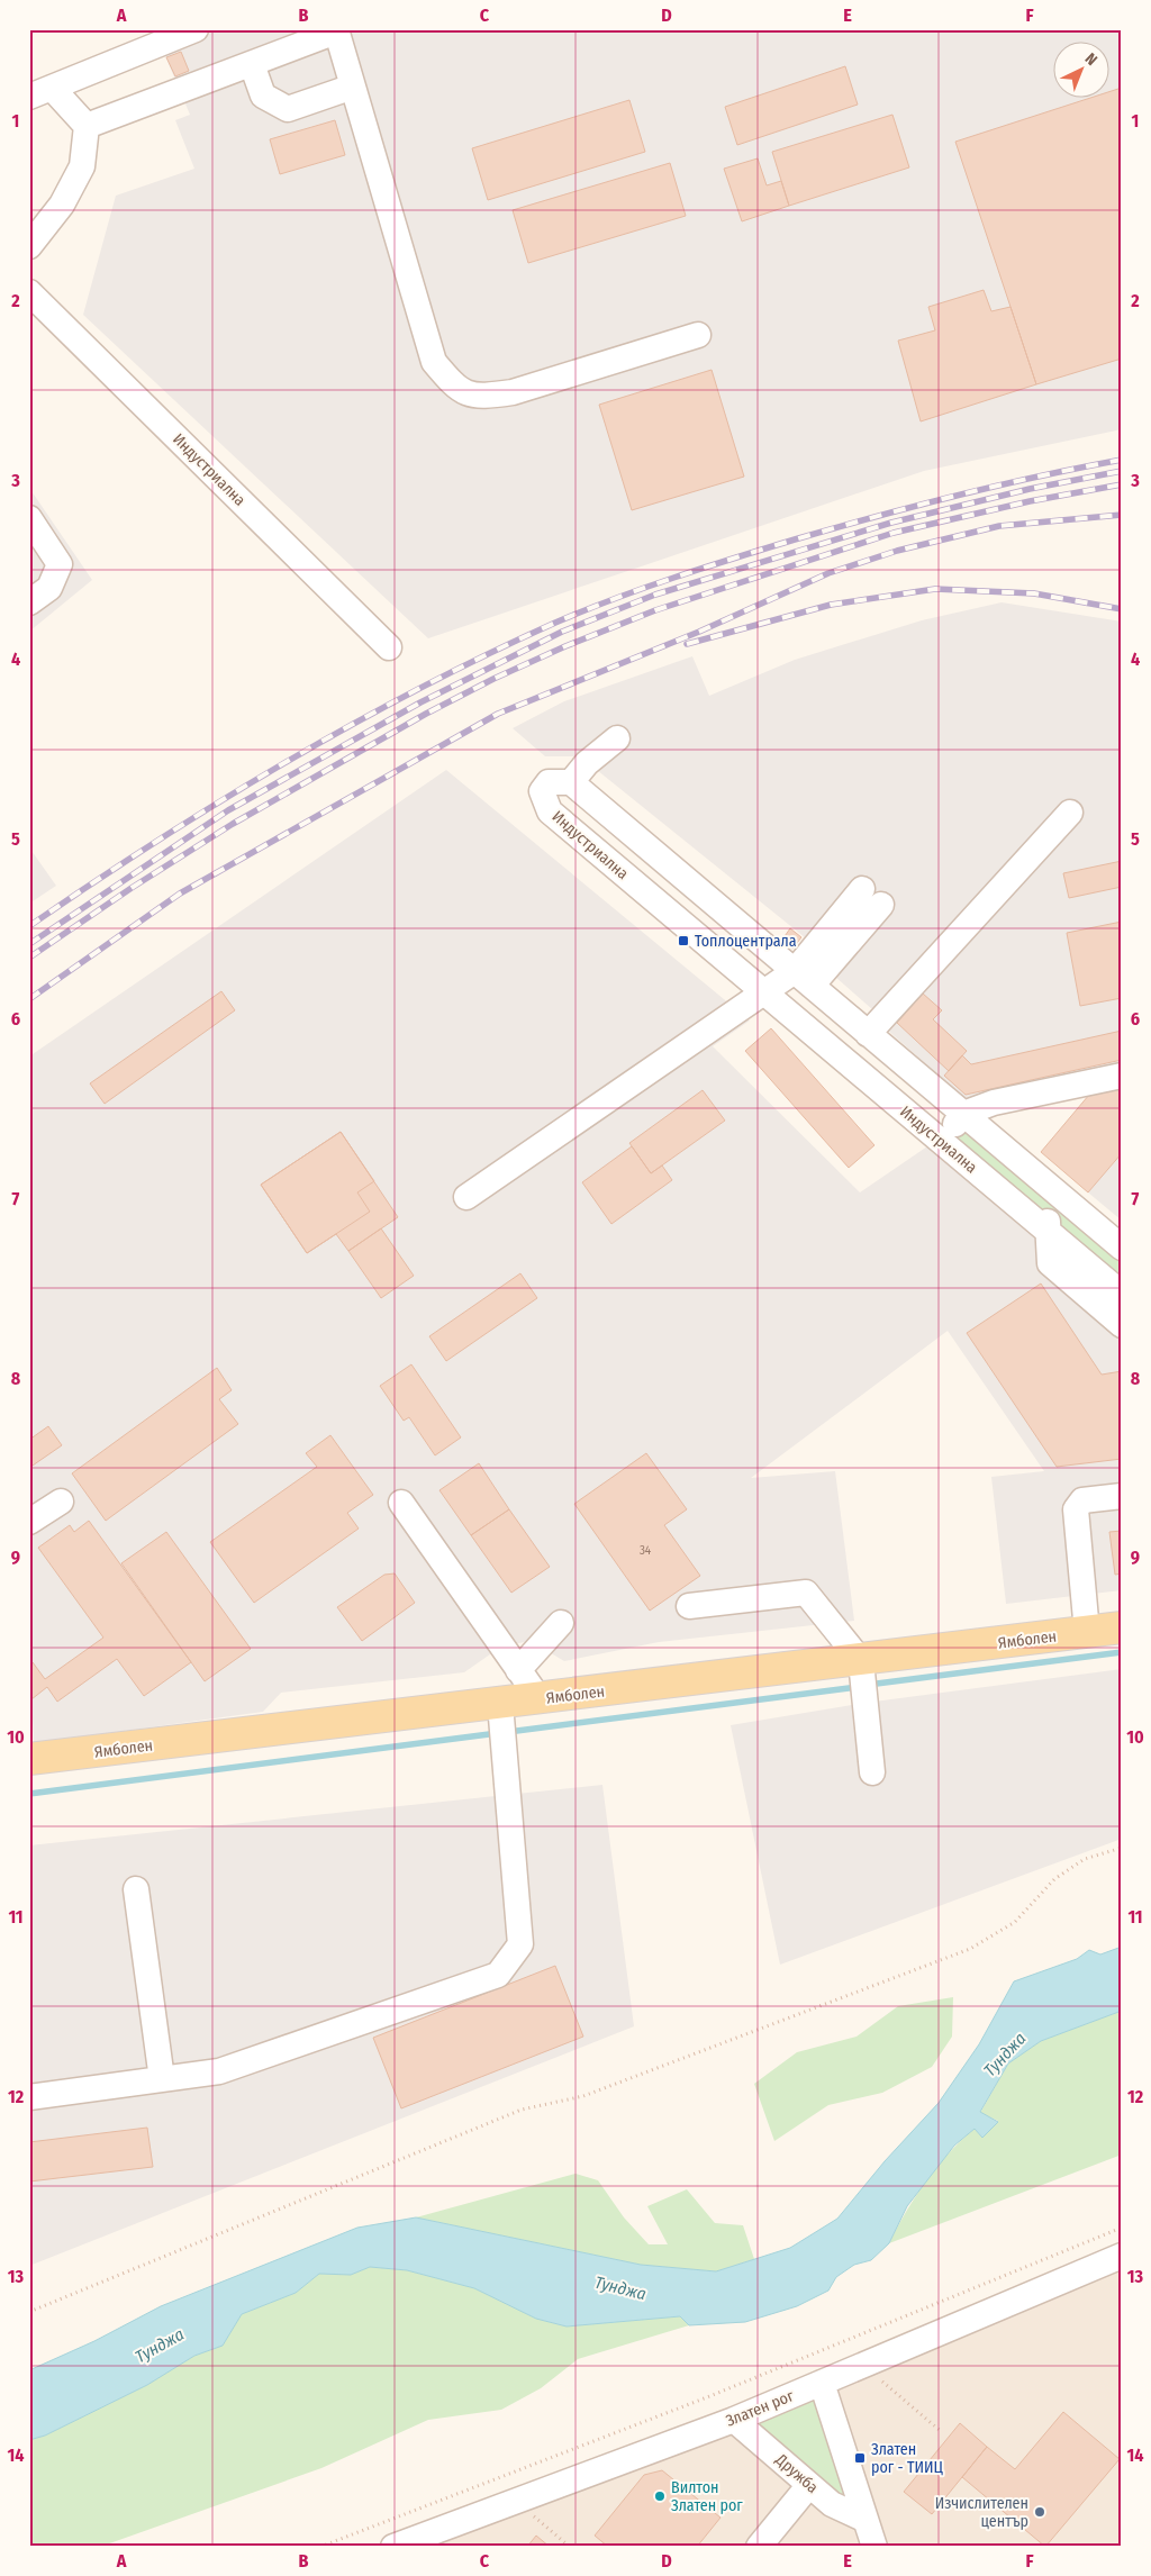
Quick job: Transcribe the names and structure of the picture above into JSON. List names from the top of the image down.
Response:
{
  "streets": {
    "main road": ["Ямболен"],
    "street": ["Индустриална", "Златен рог", "Дружба"]
  },
  "crossings": [
    ["Златен рог", "Дружба"]
  ],
  "water": ["Тунджа"],
  "places": {
    "transit": ["Топлоцентрала", "Златен рог - ТИИЦ"],
    "other": ["Вилтон Златен рог", "Изчислителен център"]
  },
  "house_numbers": ["34"],
  "north": "top right",
  "grid": {
    "columns": [
      "A",
      "B",
      "C",
      "D",
      "E",
      "F"
    ],
    "rows": [
      "1",
      "2",
      "3",
      "4",
      "5",
      "6",
      "7",
      "8",
      "9",
      "10",
      "11",
      "12",
      "13",
      "14"
    ]
  }
}
